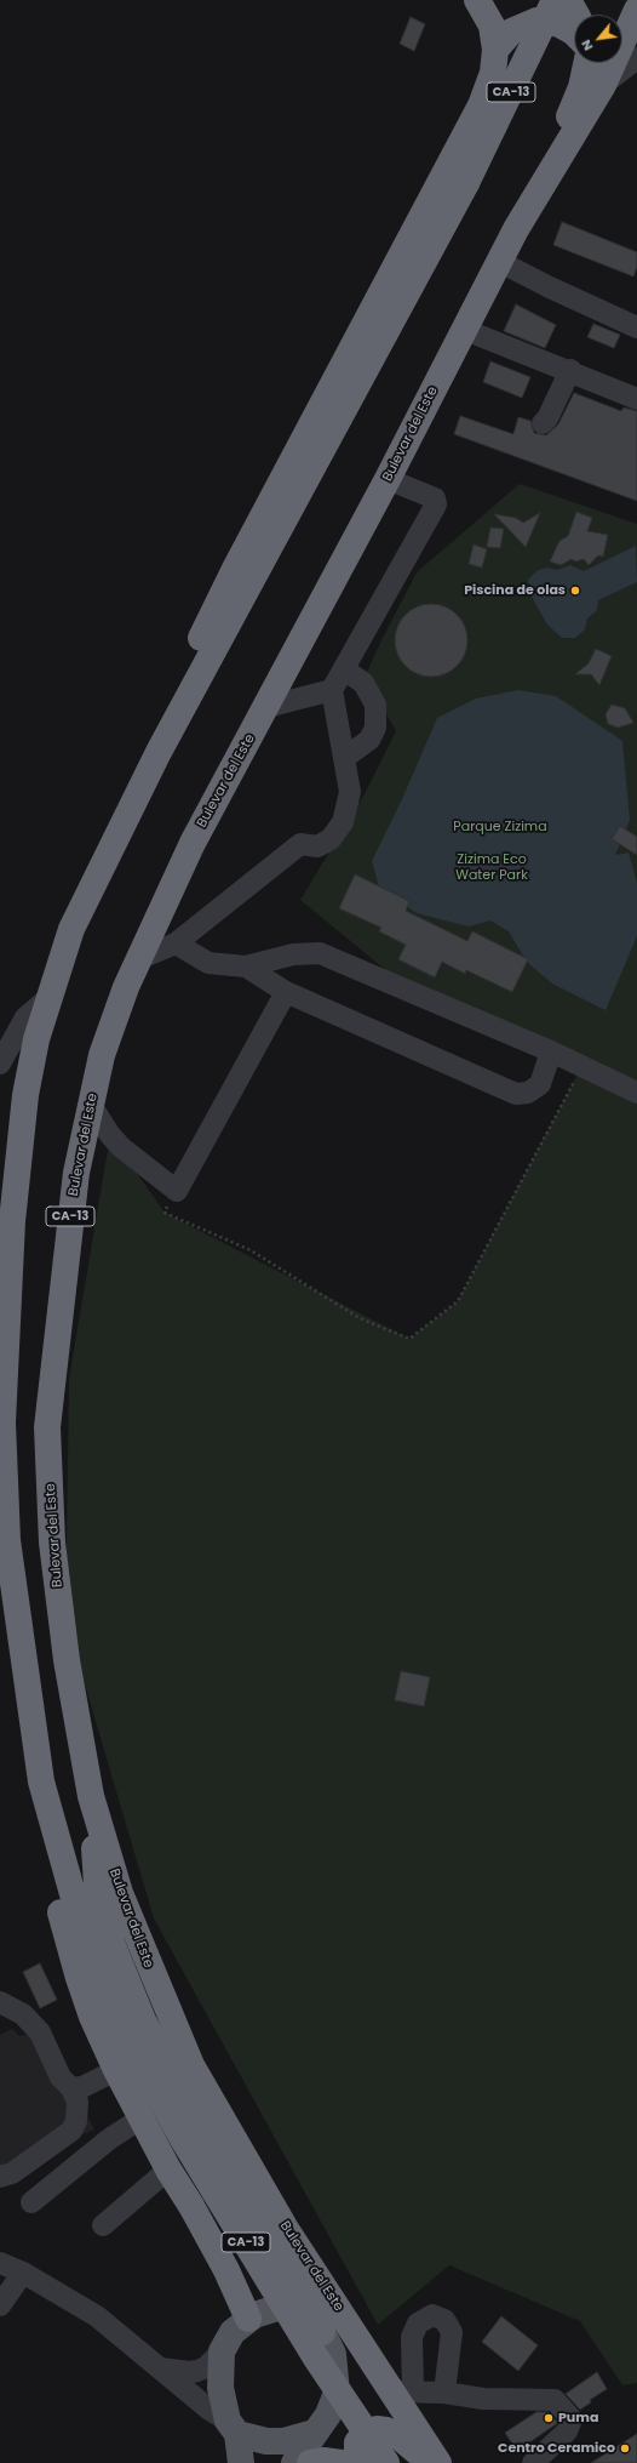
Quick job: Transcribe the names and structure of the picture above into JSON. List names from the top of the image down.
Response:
{
  "streets": {
    "highway": ["CA-13", "Bulevar del Este"]
  },
  "parks": ["Parque Zizima", "Zizima Eco Water Park"],
  "places": ["Piscina de olas", "Puma", "Centro Ceramico"],
  "north": "bottom left"
}
